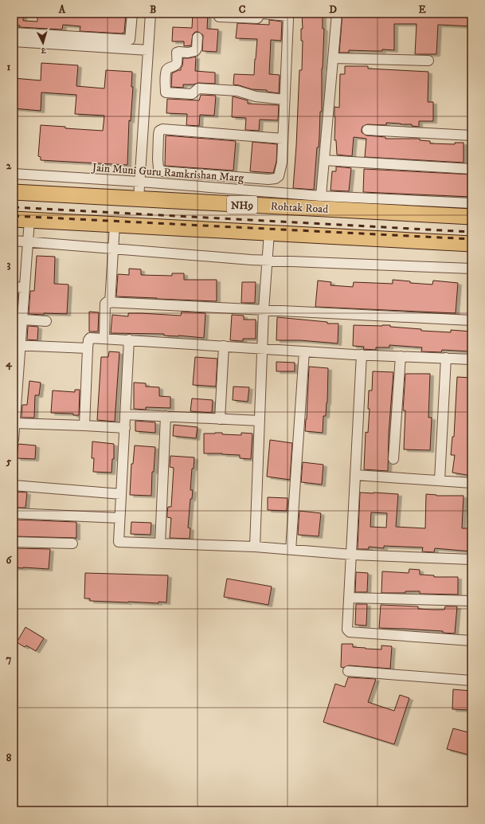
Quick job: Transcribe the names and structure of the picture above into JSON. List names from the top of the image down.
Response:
{
  "streets": {
    "main road": ["NH9", "Rohtak Road"],
    "street": ["Jain Muni Guru Ramkrishan Marg"]
  },
  "north": "bottom",
  "grid": {
    "columns": [
      "A",
      "B",
      "C",
      "D",
      "E"
    ],
    "rows": [
      "1",
      "2",
      "3",
      "4",
      "5",
      "6",
      "7",
      "8"
    ]
  }
}
